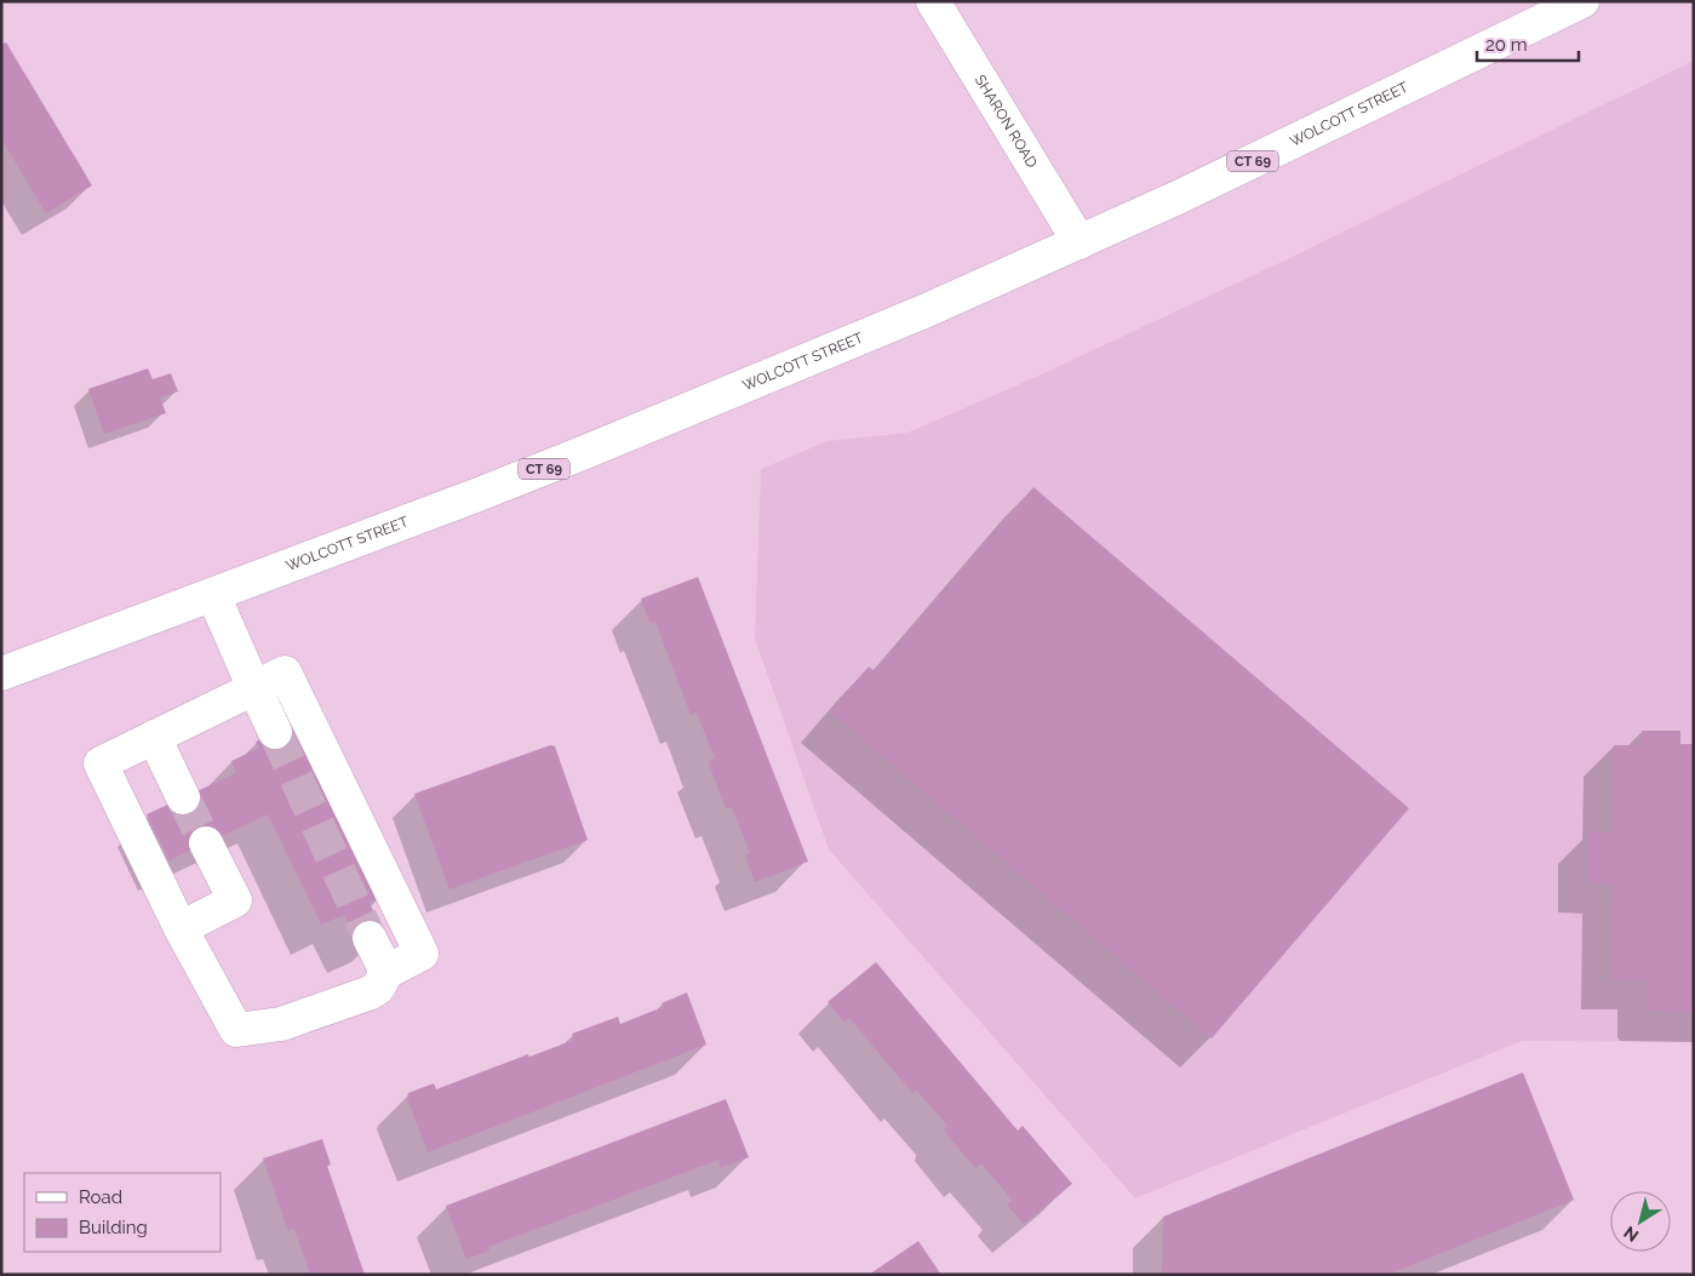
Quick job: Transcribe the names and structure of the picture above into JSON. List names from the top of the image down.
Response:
{
  "streets": {
    "main road": ["WOLCOTT STREET", "SHARON ROAD", "CT 69"]
  },
  "crossings": [
    ["WOLCOTT STREET", "SHARON ROAD"]
  ],
  "legend": ["Road", "Building"],
  "scale_bar": "20 m",
  "north": "bottom left"
}
